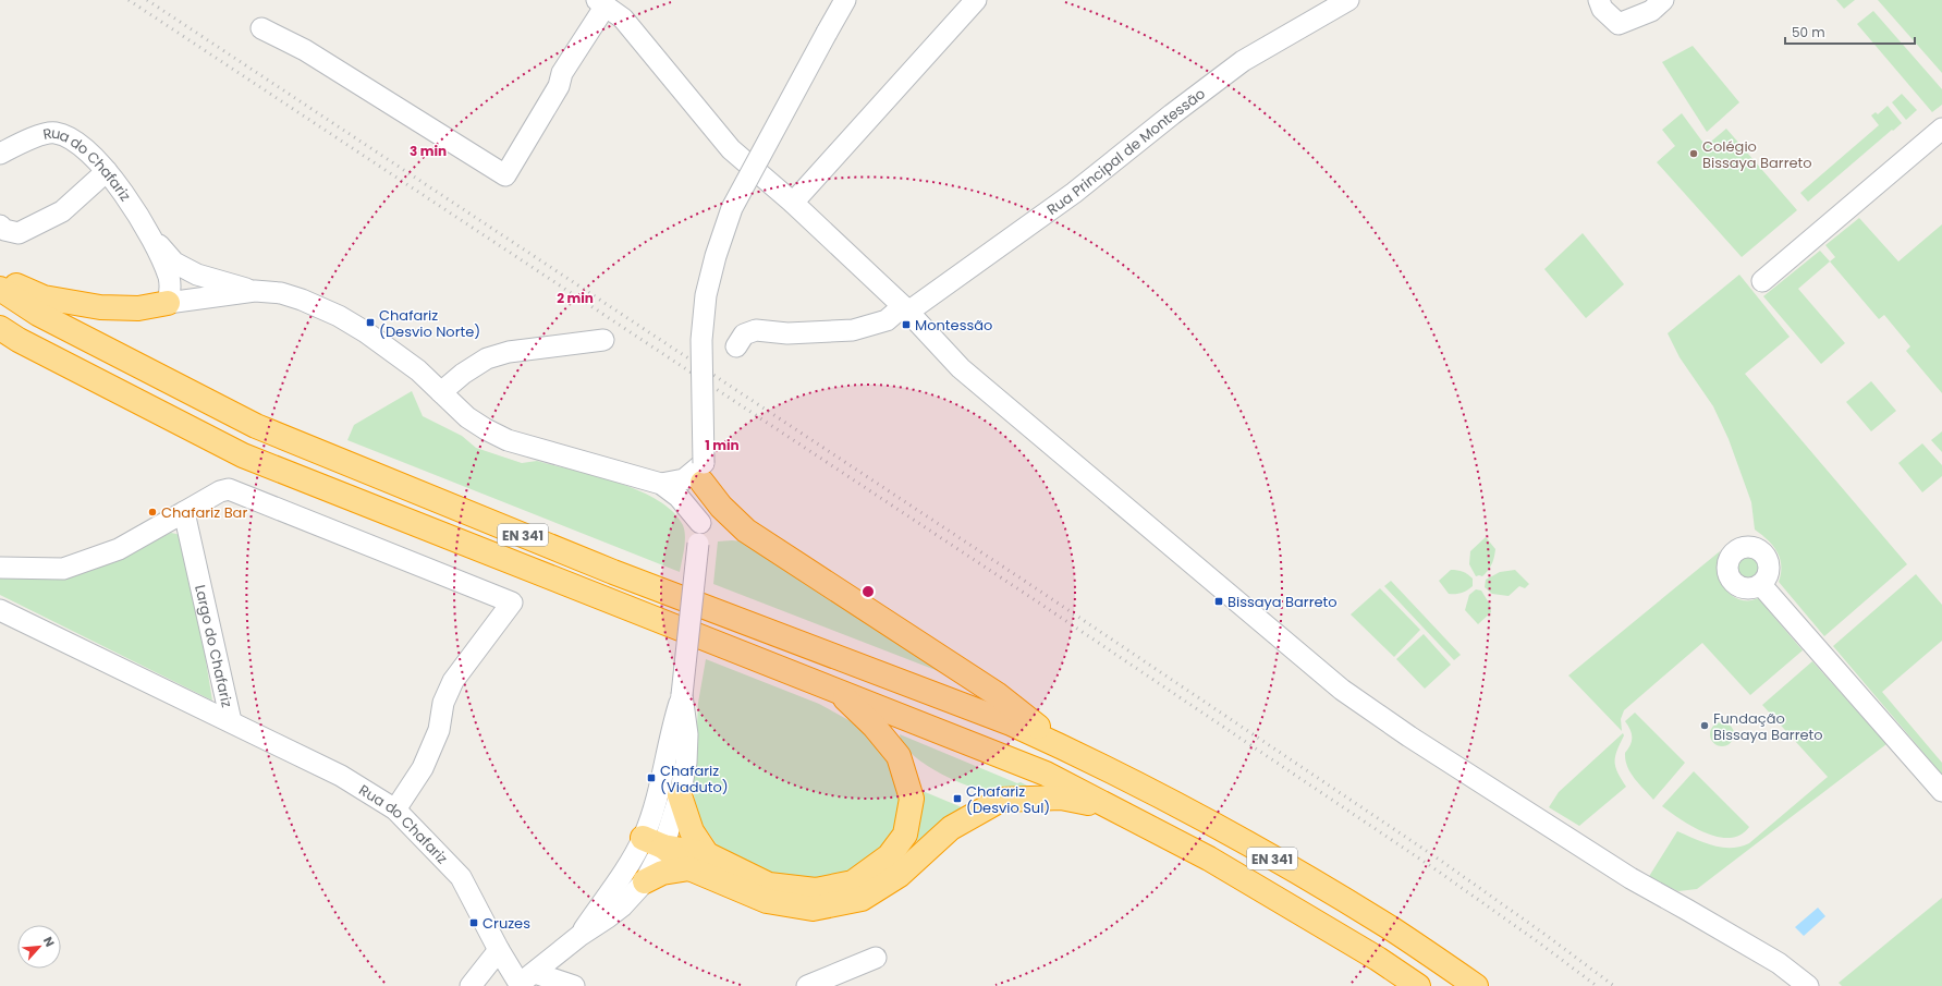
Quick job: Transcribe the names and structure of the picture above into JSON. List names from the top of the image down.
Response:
{
  "streets": {
    "highway": ["EN 341"],
    "street": ["Rua Principal de Montessão", "Rua do Chafariz", "Largo do Chafariz"]
  },
  "crossings": [
    ["Rua do Chafariz", "Largo do Chafariz"]
  ],
  "places": {
    "other": ["Colégio Bissaya Barreto", "Chafariz Bar", "Fundação Bissaya Barreto"],
    "transit": [
      "Chafariz (Desvio Norte)",
      "Montessão",
      "Bissaya Barreto",
      "Chafariz (Viaduto)",
      "Chafariz (Desvio Sul)",
      "Cruzes"
    ]
  },
  "scale_bar": "50 m",
  "north": "top right",
  "rings": ["3 min", "2 min", "1 min"]
}
